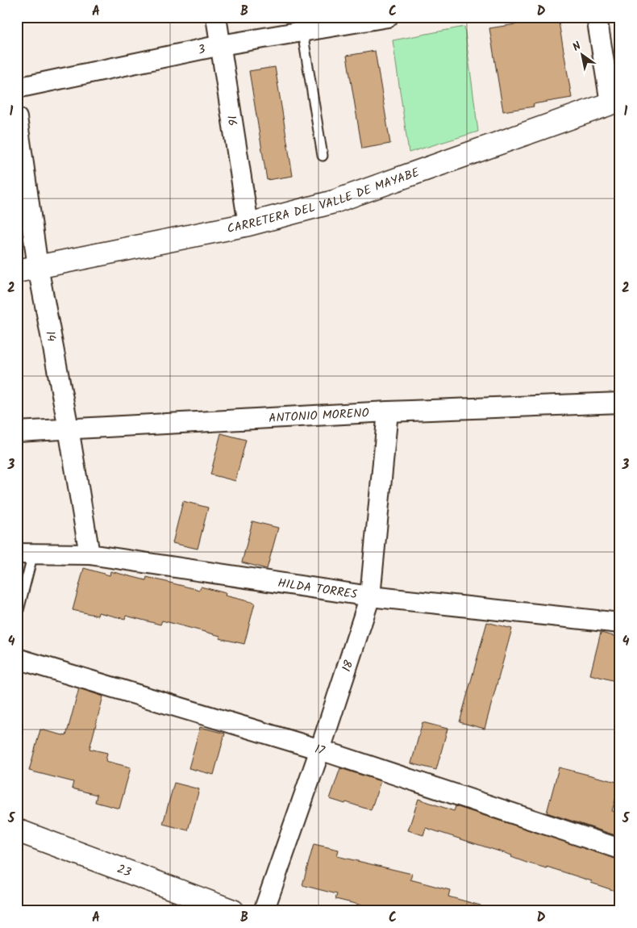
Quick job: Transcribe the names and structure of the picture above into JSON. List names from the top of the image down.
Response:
{
  "streets": {
    "main road": ["CARRETERA DEL VALLE DE MAYABE", "23"],
    "street": [
      "3",
      "16",
      "14",
      "ANTONIO MORENO",
      "HILDA TORRES",
      "18",
      "17"
    ]
  },
  "crossings": [
    ["3", "16"],
    ["16", "CARRETERA DEL VALLE DE MAYABE"],
    ["CARRETERA DEL VALLE DE MAYABE", "14"],
    ["14", "ANTONIO MORENO"],
    ["14", "HILDA TORRES"],
    ["ANTONIO MORENO", "18"],
    ["HILDA TORRES", "18"],
    ["18", "17"]
  ],
  "north": "top left",
  "grid": {
    "columns": [
      "A",
      "B",
      "C",
      "D"
    ],
    "rows": [
      "1",
      "2",
      "3",
      "4",
      "5"
    ]
  }
}
